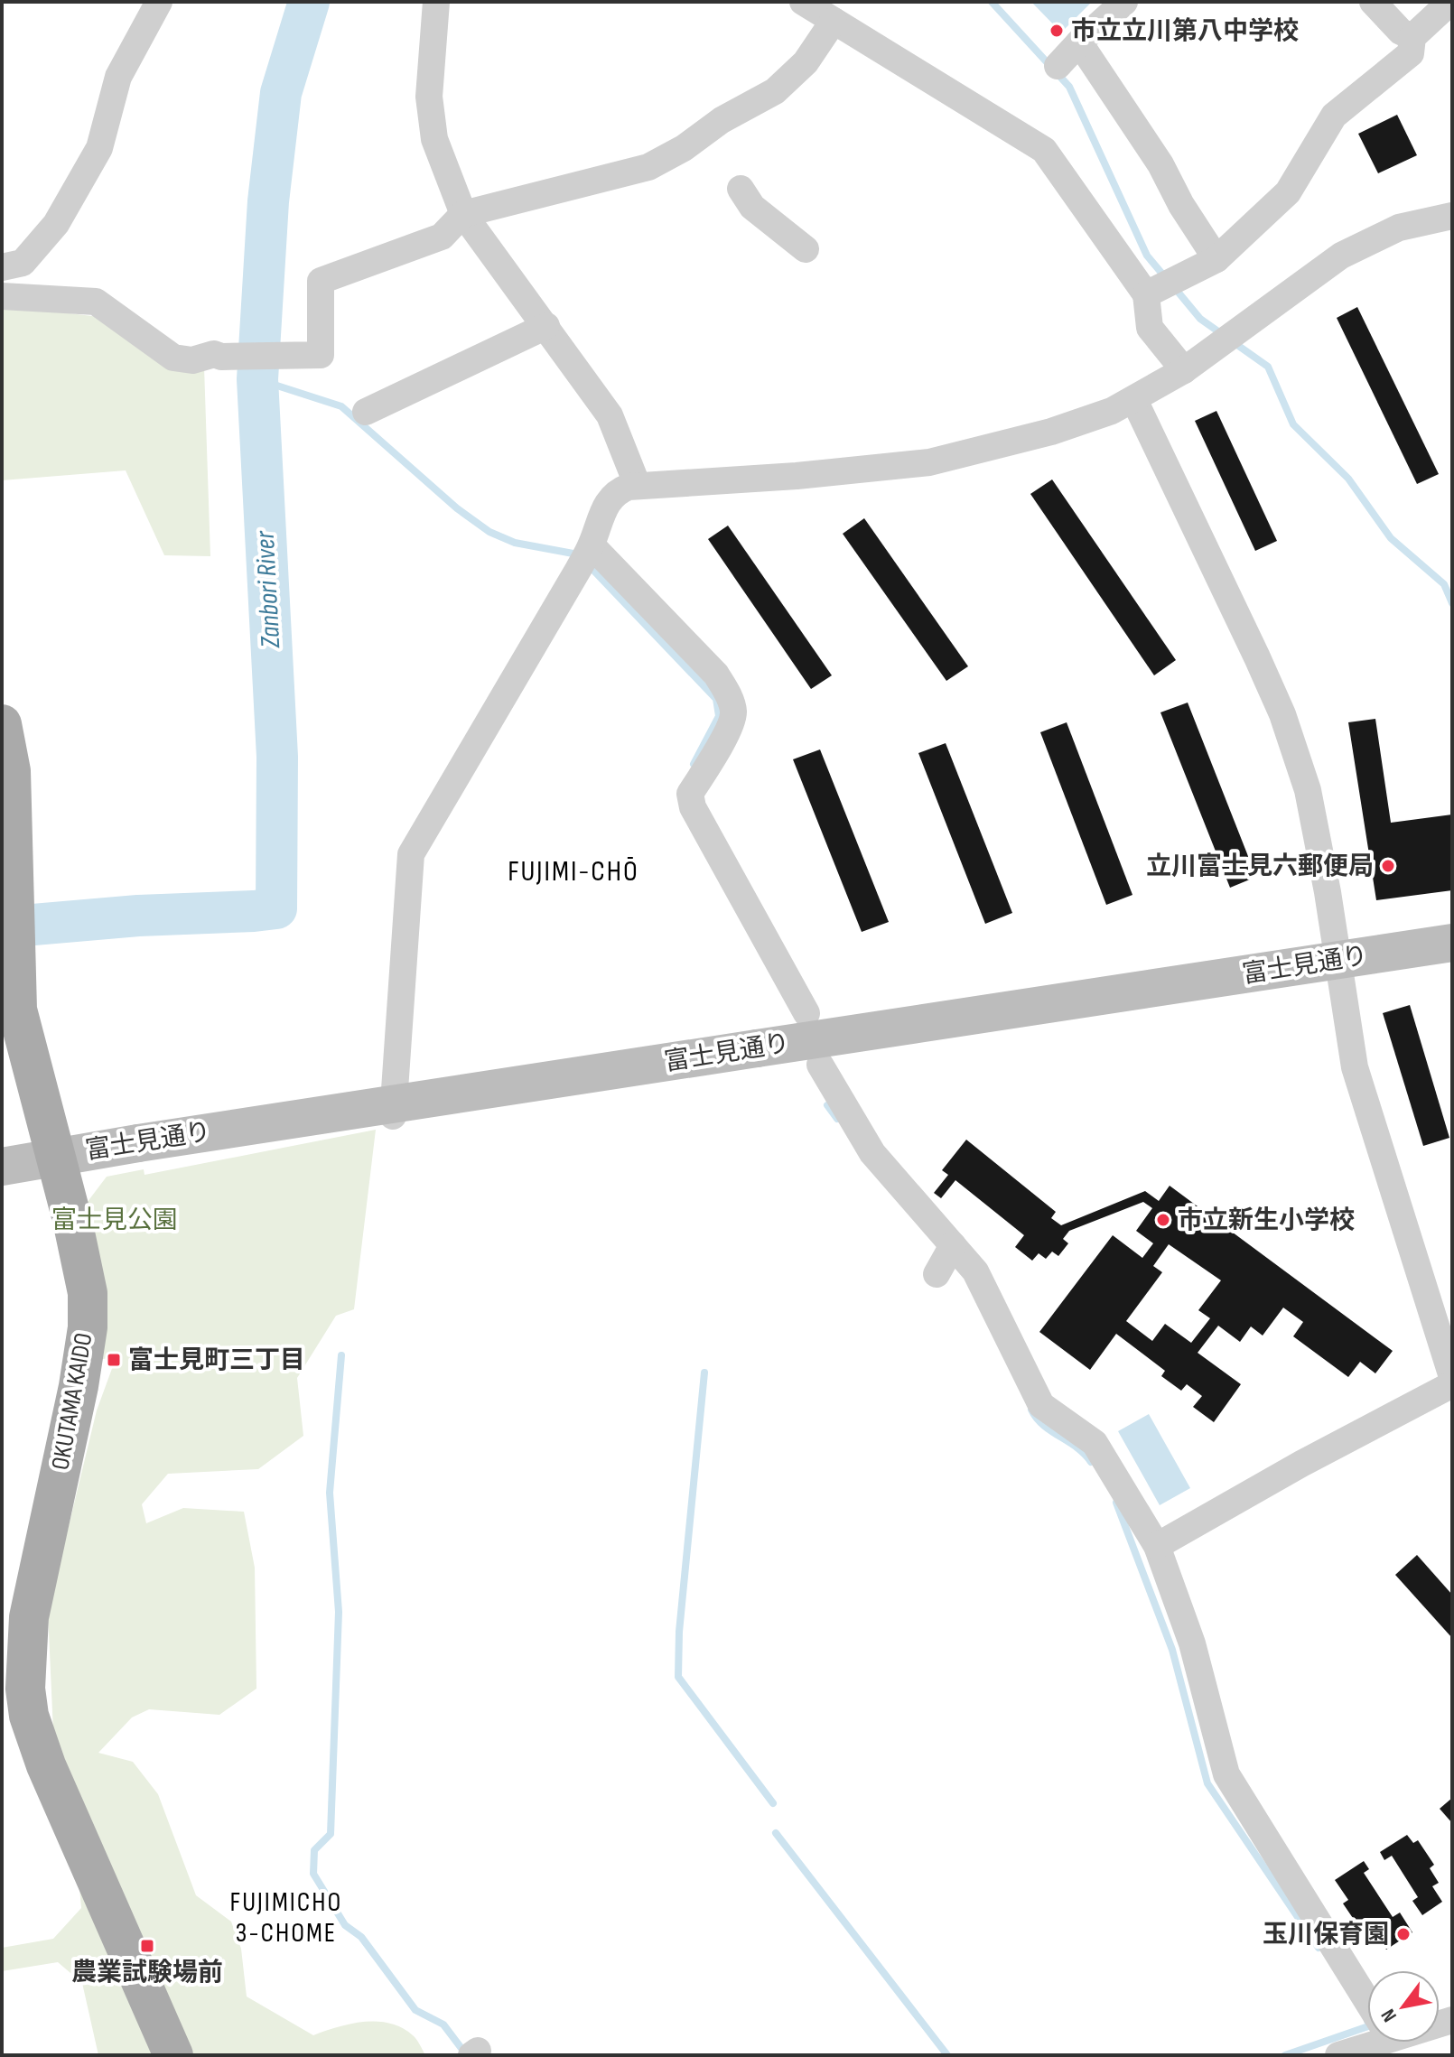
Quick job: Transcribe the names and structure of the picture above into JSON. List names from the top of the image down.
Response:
{
  "streets": {
    "main road": ["OKUTAMA KAIDO"],
    "street": ["富士見通り"]
  },
  "crossings": [
    ["富士見通り", "OKUTAMA KAIDO"]
  ],
  "districts": ["FUJIMI-CHŌ", "FUJIMICHO 3-CHOME"],
  "water": ["Zanbori River"],
  "parks": ["富士見公園"],
  "places": {
    "other": [
      "市立立川第八中学校",
      "立川富士見六郵便局",
      "市立新生小学校",
      "玉川保育園"
    ],
    "transit": ["富士見町三丁目", "農業試験場前"]
  },
  "north": "bottom left"
}
